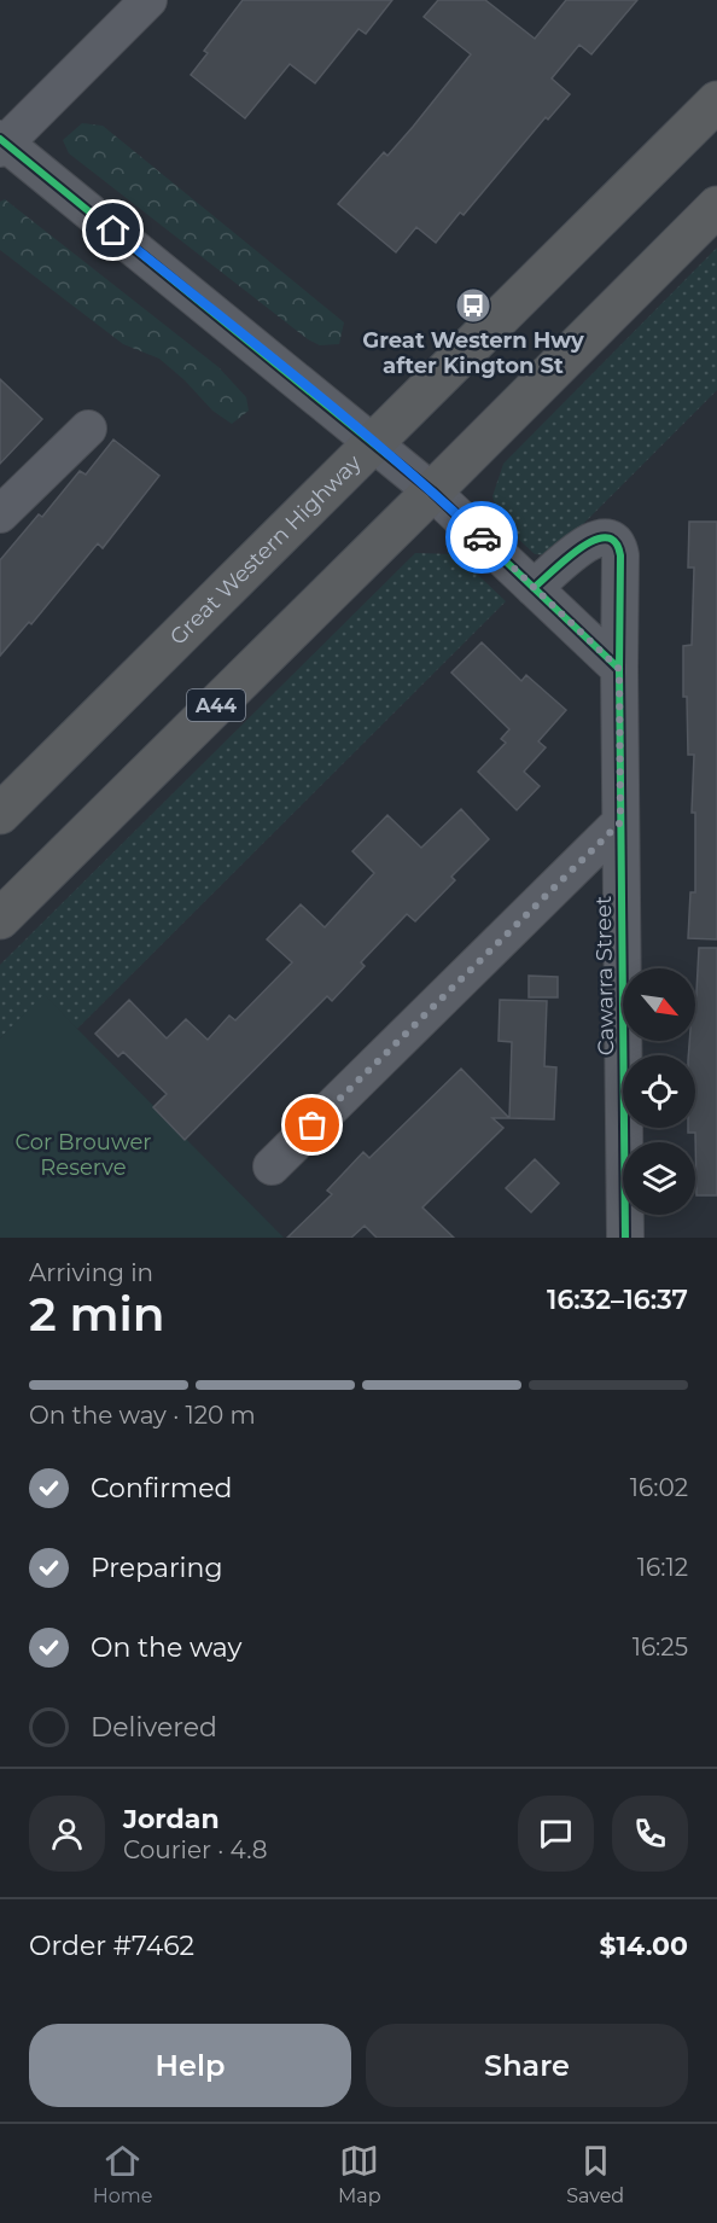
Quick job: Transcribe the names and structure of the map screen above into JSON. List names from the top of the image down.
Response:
{
  "streets": {
    "highway": ["Great Western Highway", "A44"],
    "street": ["Cawarra Street"]
  },
  "parks": ["Cor Brouwer Reserve"],
  "places": {
    "bus stop": ["Great Western Hwy after Kington St"]
  },
  "north": "bottom right",
  "page": {
    "heading": ["2 min", "Arriving in", "16:32–16:37"],
    "panel": [
      "Jordan",
      "Courier · 4.8",
      "Order #7462",
      "$14.00"
    ],
    "bar": "On the way · 120 m",
    "list": [
      ["Confirmed", "16:02"],
      ["Preparing", "16:12"],
      ["On the way", "16:25"],
      "Delivered"
    ],
    "buttons": ["Help", "Share"],
    "tabs": ["Home", "Map", "Saved"]
  }
}
